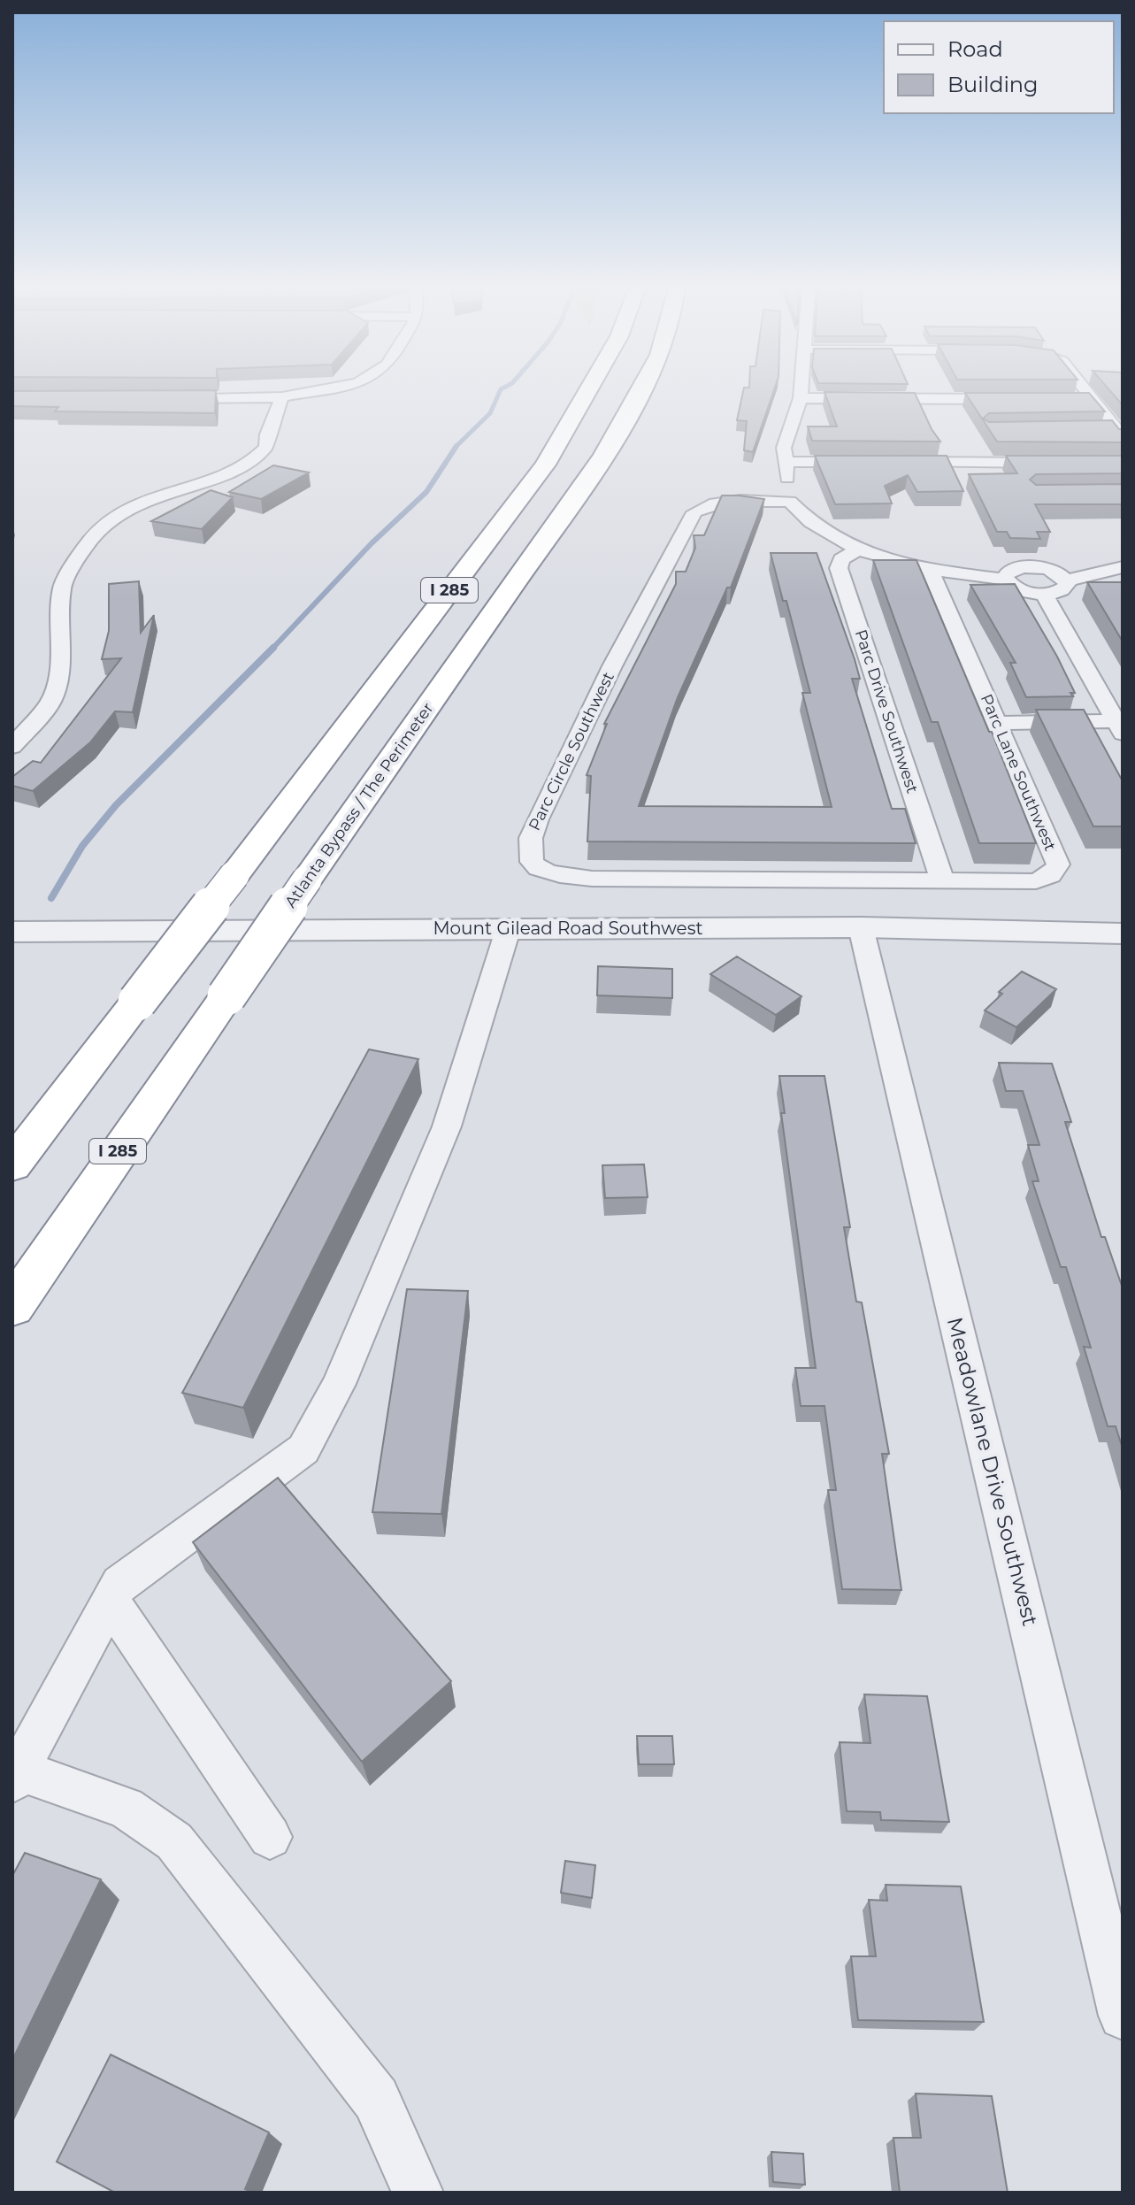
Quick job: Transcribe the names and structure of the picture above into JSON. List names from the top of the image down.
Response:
{
  "streets": {
    "highway": ["I 285", "Atlanta Bypass / The Perimeter"],
    "street": [
      "Parc Drive Southwest",
      "Parc Circle Southwest",
      "Parc Lane Southwest",
      "Mount Gilead Road Southwest",
      "Meadowlane Drive Southwest"
    ]
  },
  "crossings": [
    ["Parc Drive Southwest", "Parc Circle Southwest"],
    ["Parc Drive Southwest", "Parc Lane Southwest"],
    ["Parc Circle Southwest", "Parc Lane Southwest"],
    ["Mount Gilead Road Southwest", "Meadowlane Drive Southwest"]
  ],
  "legend": ["Road", "Building"]
}
